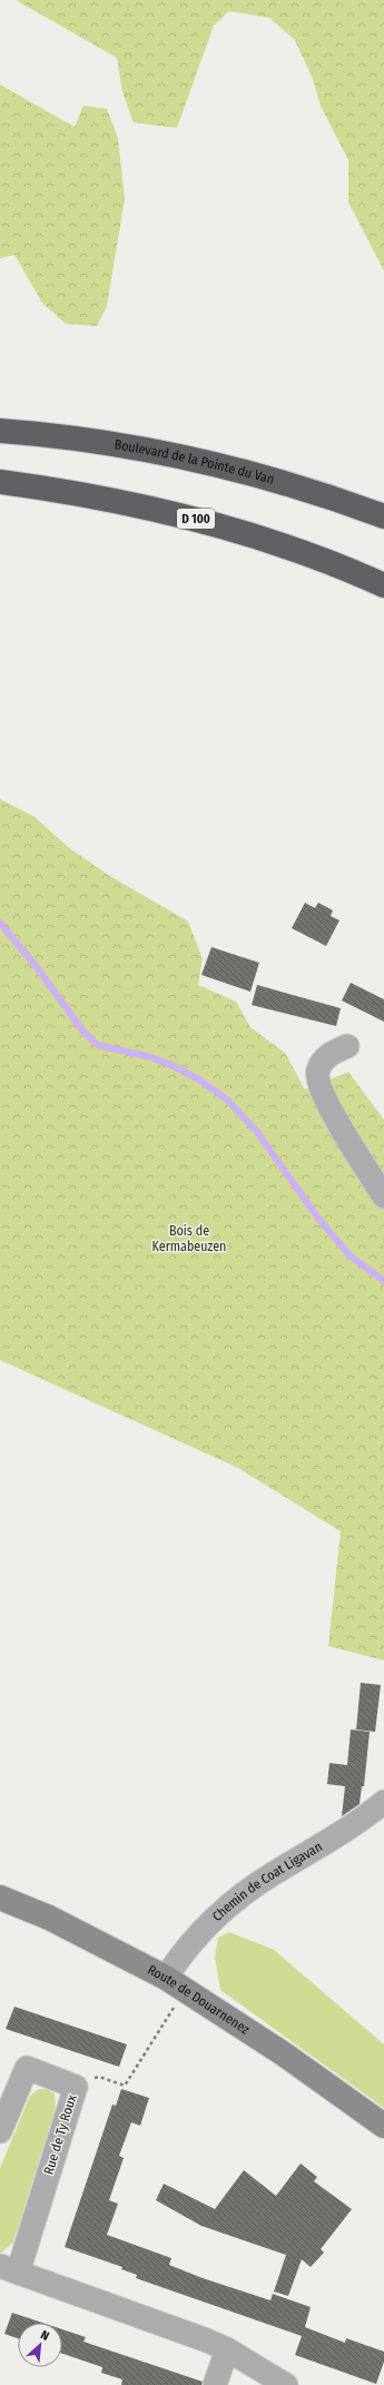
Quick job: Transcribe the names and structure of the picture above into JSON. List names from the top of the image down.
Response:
{
  "streets": {
    "highway": ["Boulevard de la Pointe du Van", "D 100"],
    "main road": ["Route de Douarnenez"],
    "street": ["Chemin de Coat Ligavan", "Rue de Ty Roux"]
  },
  "crossings": [
    ["Chemin de Coat Ligavan", "Route de Douarnenez"]
  ],
  "parks": ["Bois de Kermabeuzen"],
  "north": "top right"
}
